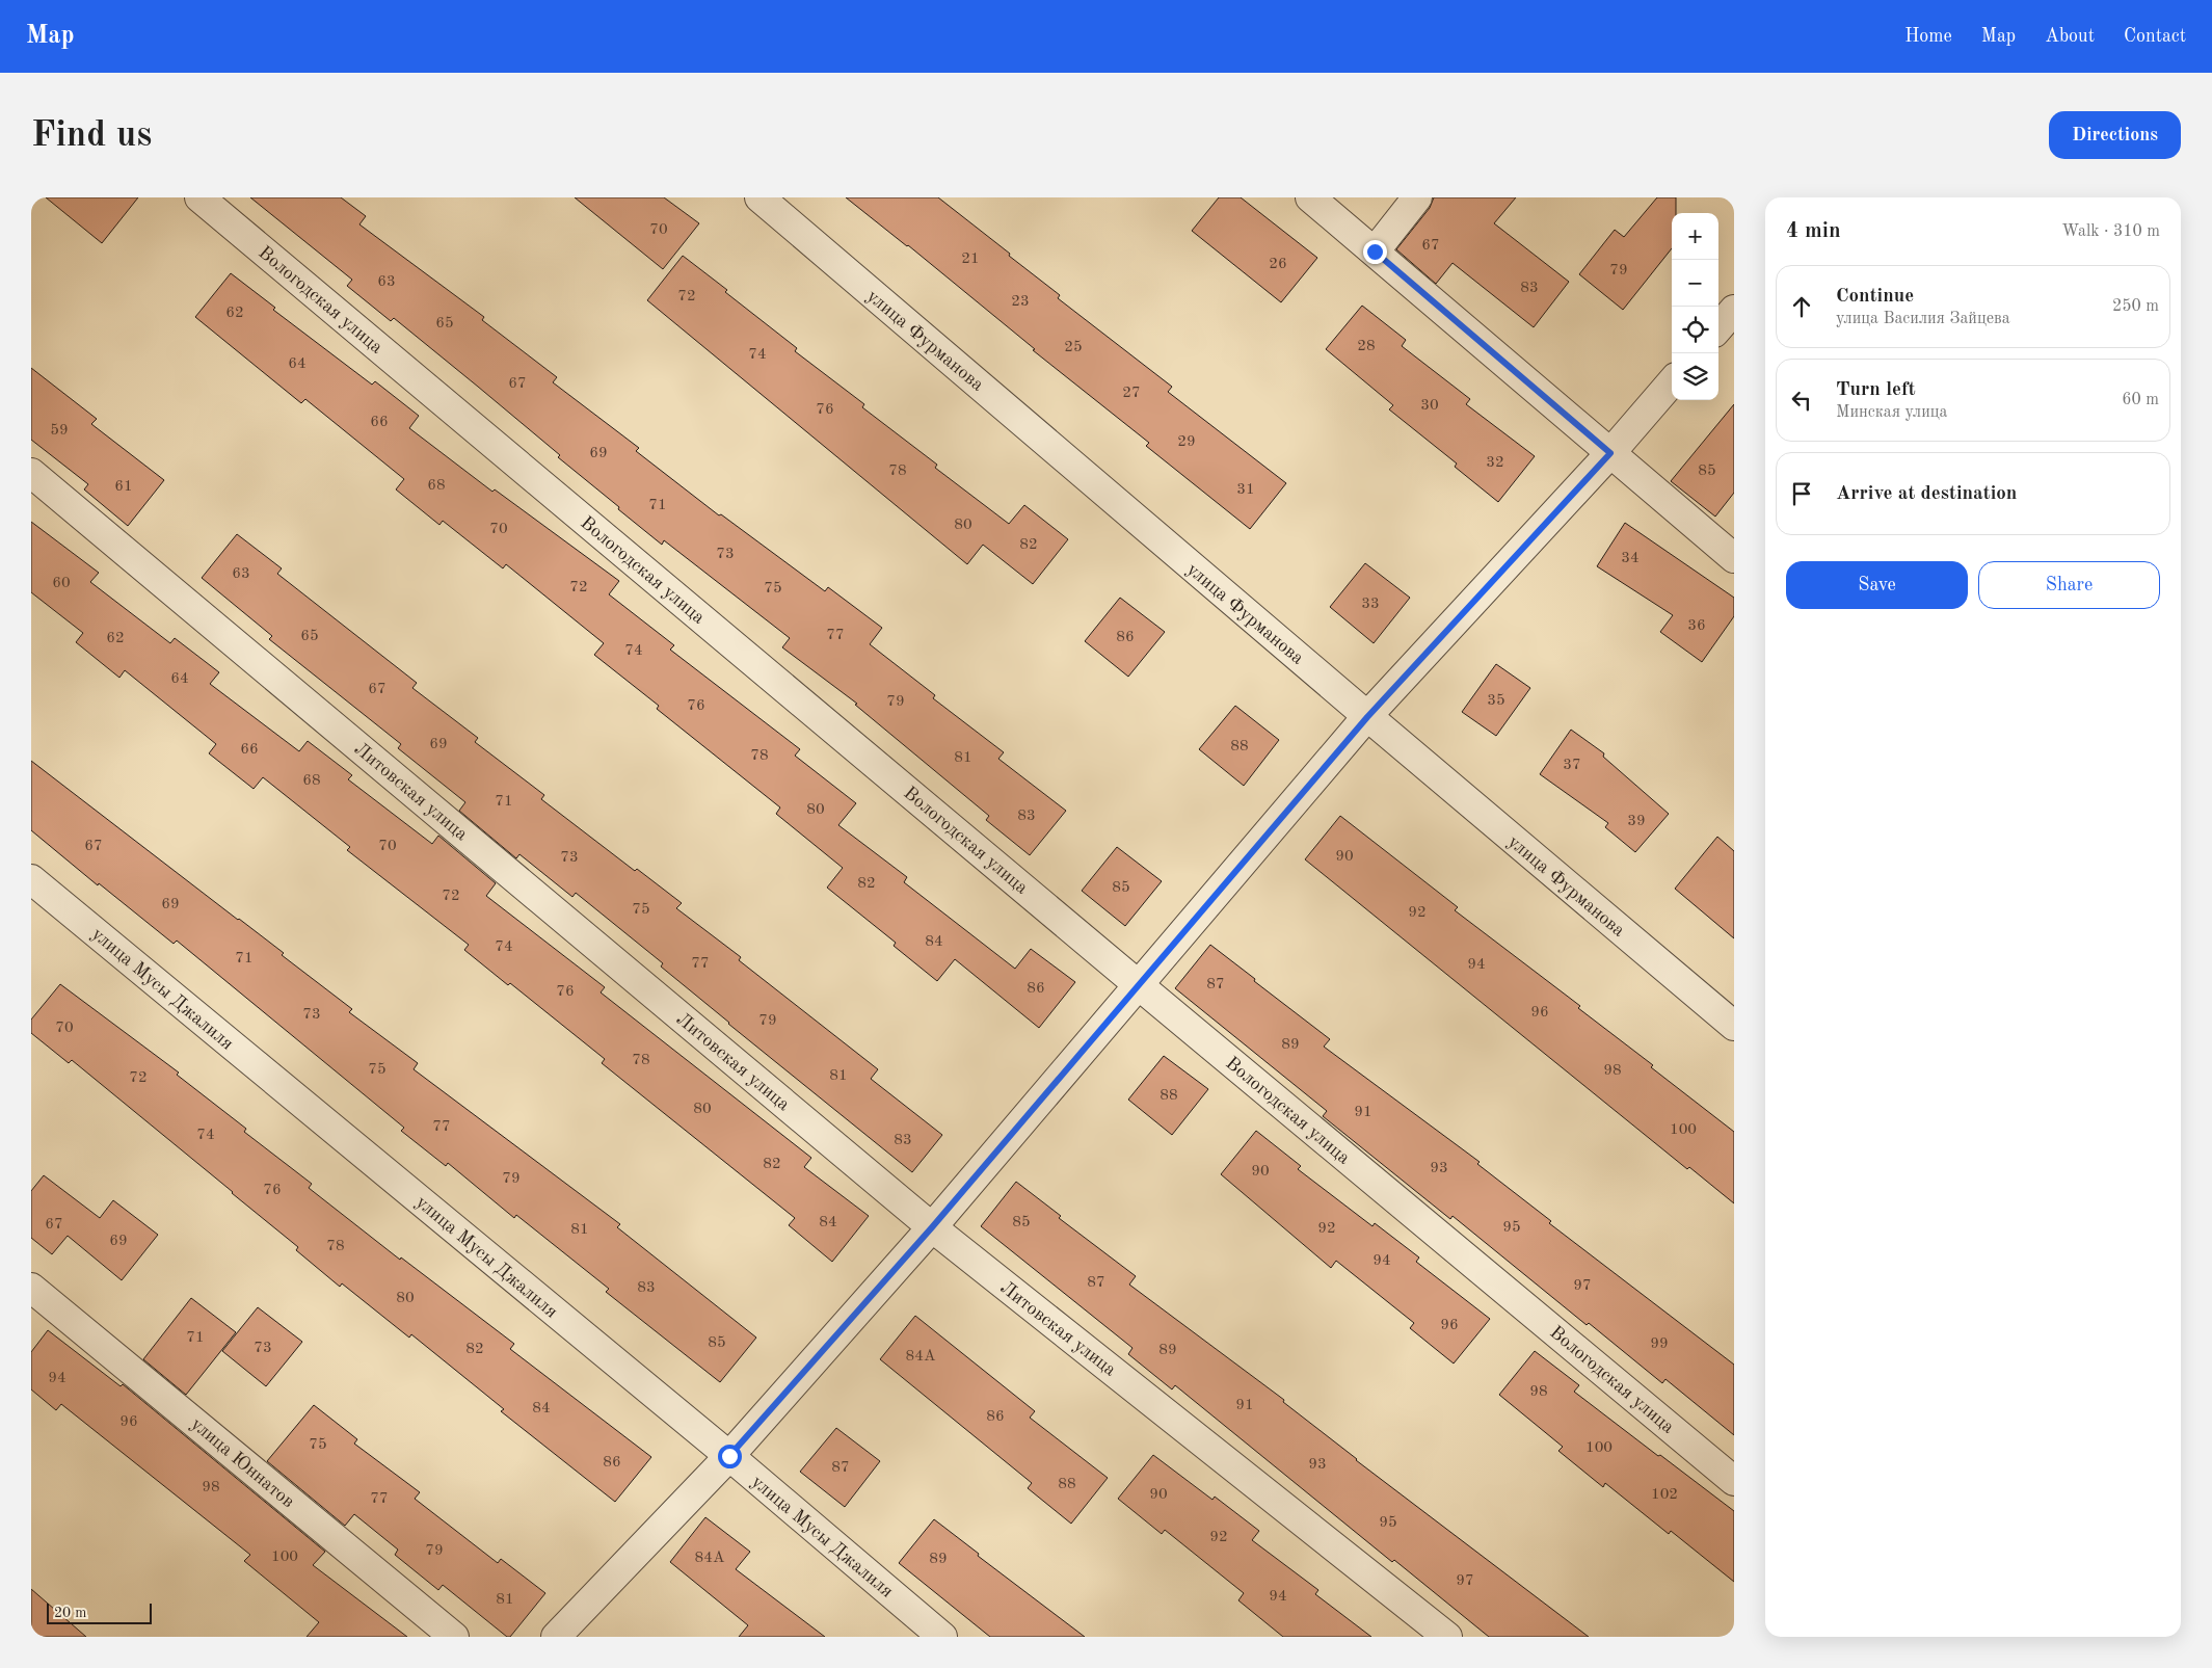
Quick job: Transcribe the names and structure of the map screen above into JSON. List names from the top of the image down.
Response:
{
  "streets": {
    "street": [
      "Вологодская улица",
      "улица Фурманова",
      "Литовская улица",
      "улица Мусы Джалиля",
      "улица Юннатов"
    ]
  },
  "house_numbers": [
    "70",
    "67",
    "21",
    "26",
    "79",
    "63",
    "83",
    "72",
    "23",
    "62",
    "65",
    "28",
    "25",
    "74",
    "64",
    "67",
    "27",
    "30",
    "76",
    "66",
    "59",
    "29",
    "69",
    "32",
    "78",
    "85",
    "68",
    "61",
    "31",
    "71",
    "80",
    "70",
    "82",
    "73",
    "34",
    "63",
    "60",
    "72",
    "75",
    "33",
    "36",
    "77",
    "65",
    "86",
    "62",
    "74",
    "64",
    "67",
    "35",
    "79",
    "76",
    "69",
    "88",
    "66",
    "78",
    "81",
    "37",
    "68",
    "71",
    "80",
    "83",
    "39",
    "67",
    "70",
    "90",
    "73",
    "82",
    "85",
    "72",
    "69",
    "75",
    "92",
    "84",
    "74",
    "71",
    "77",
    "94",
    "87",
    "86",
    "76",
    "96",
    "73",
    "79",
    "70",
    "89",
    "78",
    "75",
    "98",
    "81",
    "72",
    "88",
    "80",
    "91",
    "77",
    "100",
    "74",
    "83",
    "82",
    "93",
    "90",
    "79",
    "76",
    "84",
    "85",
    "67",
    "95",
    "92",
    "81",
    "69",
    "78",
    "94",
    "87",
    "97",
    "83",
    "80",
    "96",
    "71",
    "85",
    "99",
    "73",
    "82",
    "89",
    "84А",
    "94",
    "98",
    "91",
    "84",
    "86",
    "96",
    "75",
    "100",
    "86",
    "93",
    "87",
    "88",
    "98",
    "90",
    "102",
    "77",
    "95",
    "92",
    "79",
    "100",
    "84А",
    "89",
    "97",
    "94",
    "81"
  ],
  "scale_bar": "20 m",
  "page": {
    "header": "Map",
    "nav": [
      "Home",
      "Map",
      "About",
      "Contact"
    ],
    "buttons": [
      "Directions",
      ["Save", "Share"]
    ],
    "title": "Find us",
    "heading": ["4 min", "Walk · 310 m"],
    "map_buttons": ["+", "−"],
    "list": [
      ["Continue", "улица Василия Зайцева", "250 m"],
      ["Turn left", "Минская улица", "60 m"],
      "Arrive at destination"
    ],
    "scale": "20 m"
  }
}
